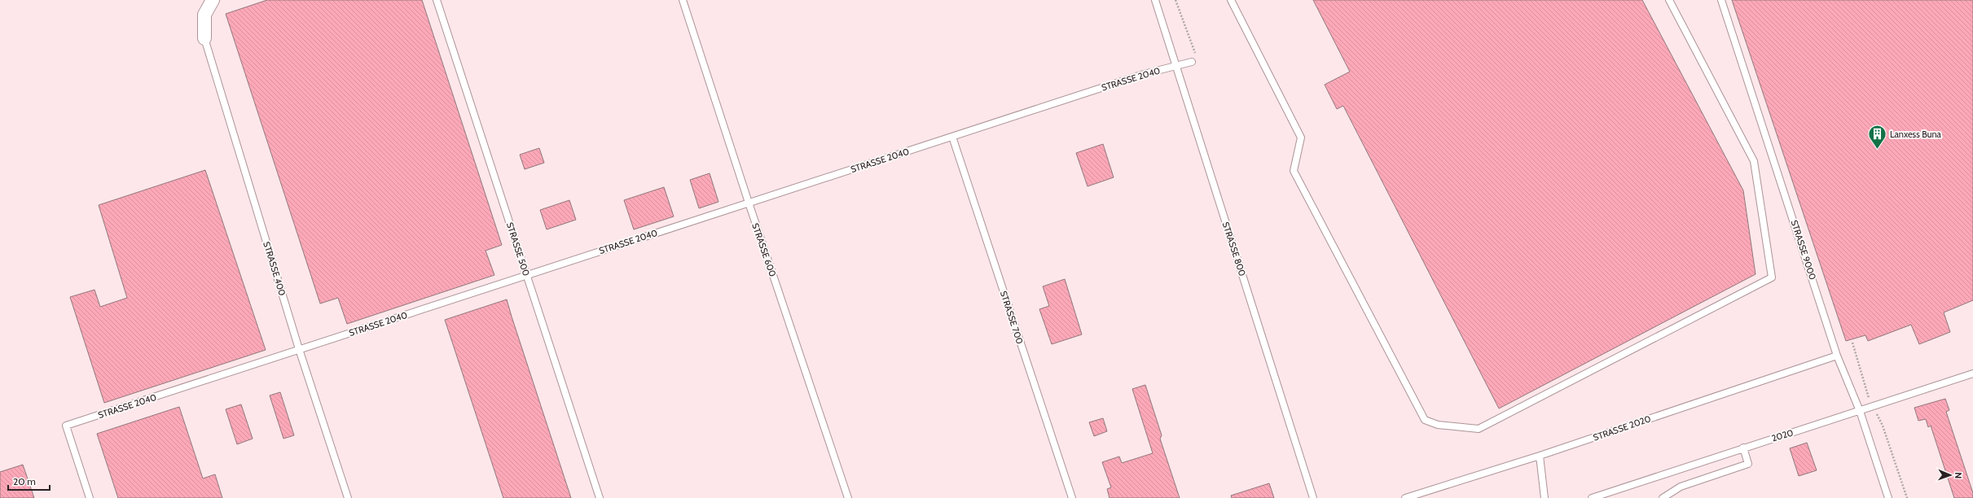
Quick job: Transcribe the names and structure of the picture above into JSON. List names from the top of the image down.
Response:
{
  "streets": {
    "lane": [
      "STRASSE 2040",
      "STRASSE 500",
      "STRASSE 800",
      "STRASSE 600",
      "STRASSE 9000",
      "STRASSE 400",
      "STRASSE 700",
      "STRASSE 2020",
      "2020"
    ]
  },
  "crossings": [
    ["STRASSE 2040", "STRASSE 500"],
    ["STRASSE 2040", "STRASSE 800"],
    ["STRASSE 2040", "STRASSE 600"],
    ["STRASSE 2040", "STRASSE 400"],
    ["STRASSE 2040", "STRASSE 700"],
    ["STRASSE 9000", "STRASSE 2020"],
    ["STRASSE 9000", "2020"]
  ],
  "places": {
    "building": ["Lanxess Buna"]
  },
  "scale_bar": "20 m",
  "north": "right"
}
